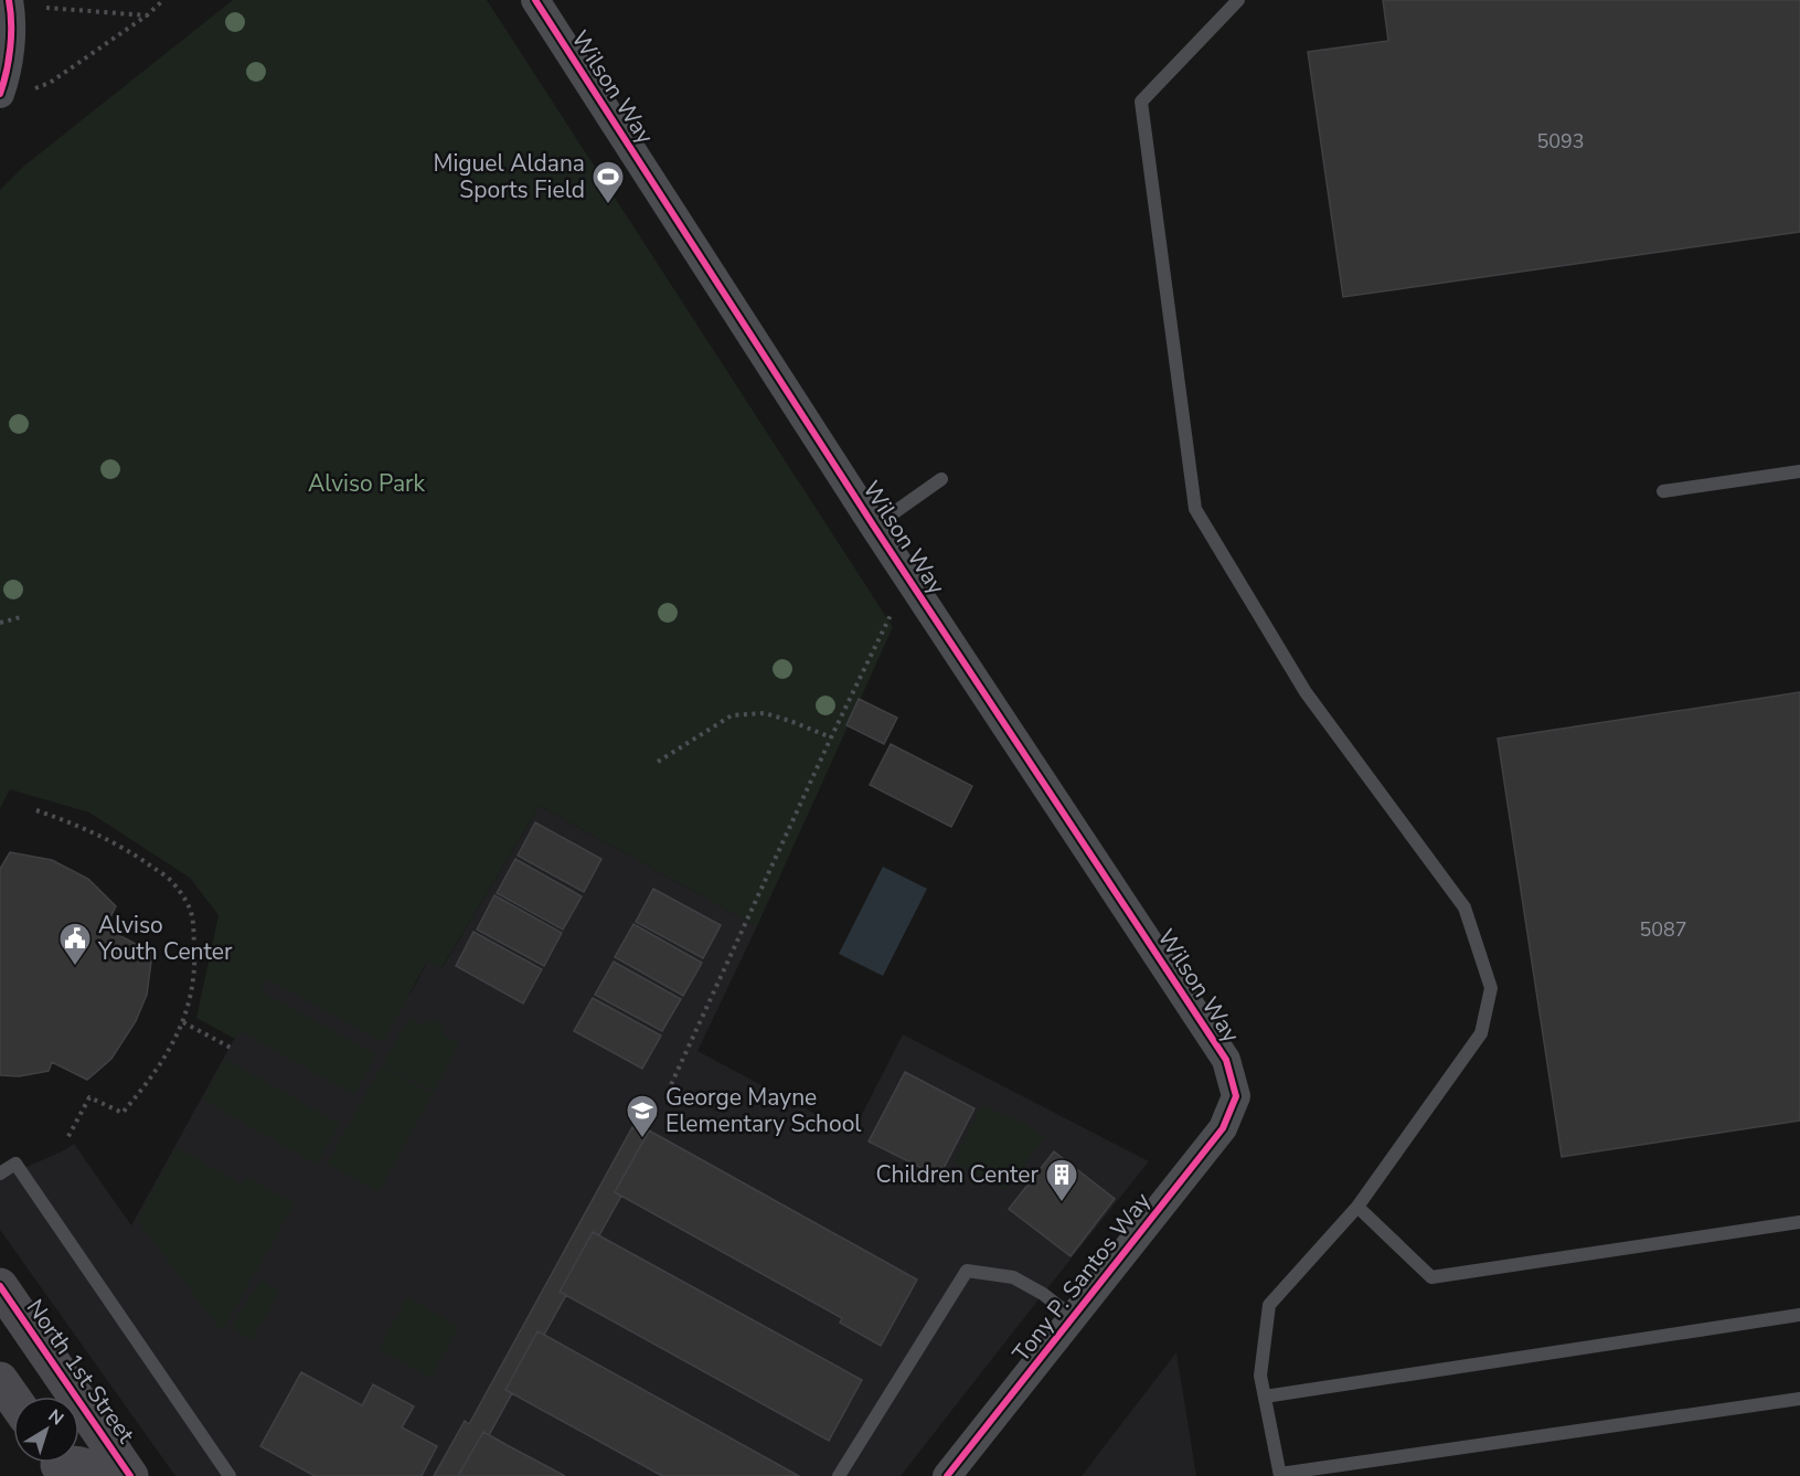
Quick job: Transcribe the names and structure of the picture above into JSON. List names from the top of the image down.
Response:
{
  "streets": {
    "main road": ["North 1st Street"],
    "street": ["Wilson Way", "Tony P. Santos Way"]
  },
  "crossings": [
    ["Wilson Way", "Tony P. Santos Way"]
  ],
  "parks": ["Alviso Park"],
  "places": {
    "sports": ["Miguel Aldana Sports Field"],
    "public building": ["Alviso Youth Center"],
    "school or university": ["George Mayne Elementary School"],
    "building": ["Children Center"]
  },
  "house_numbers": ["5093", "5087"],
  "north": "top right"
}
